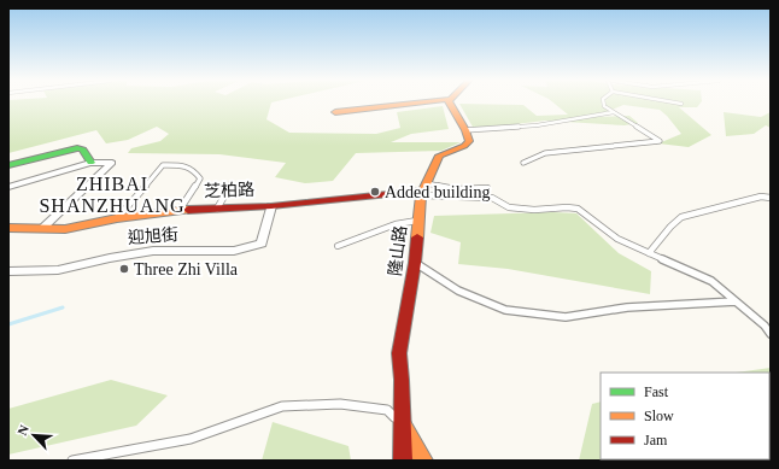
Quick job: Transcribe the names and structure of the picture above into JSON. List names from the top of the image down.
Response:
{
  "streets": {
    "street": ["芝柏路", "迎旭街", "隆山路"]
  },
  "crossings": [
    ["芝柏路", "迎旭街"],
    ["芝柏路", "隆山路"]
  ],
  "districts": ["ZHIBAI SHANZHUANG"],
  "places": ["Added building", "Three Zhi Villa"],
  "legend": ["Fast", "Slow", "Jam"],
  "north": "top left"
}
